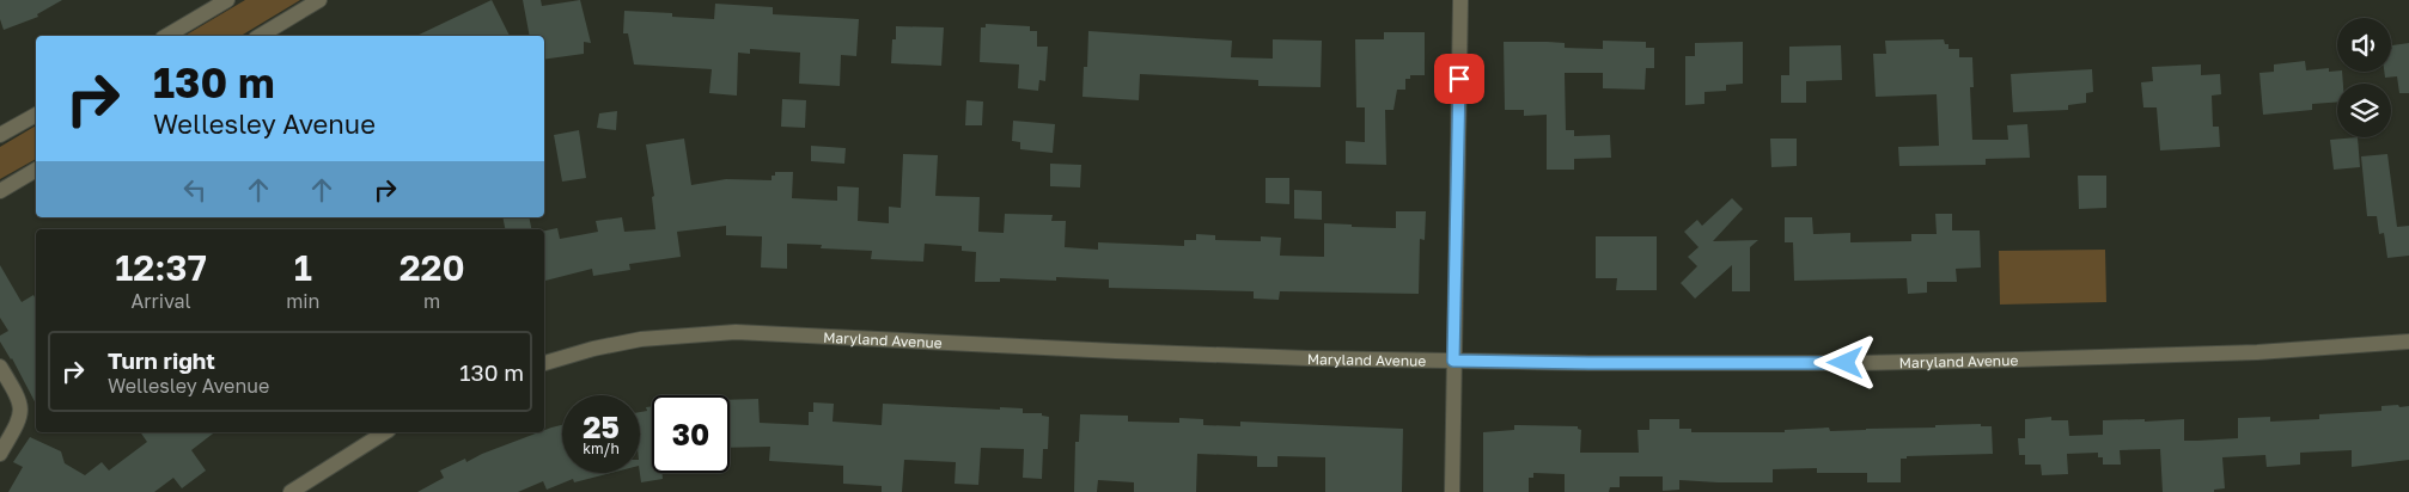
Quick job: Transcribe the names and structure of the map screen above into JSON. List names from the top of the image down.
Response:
{
  "streets": {
    "street": ["Maryland Avenue"]
  },
  "page": {
    "turn": ["130 m", "Wellesley Avenue"],
    "eta": [
      "12:37",
      "Arrival",
      "1",
      "min",
      "220",
      "m"
    ],
    "list": [
      {
        "name": "Turn right",
        "note": "Wellesley Avenue",
        "value": "130 m"
      }
    ],
    "speed": "25 km/h",
    "limit": "30"
  }
}
